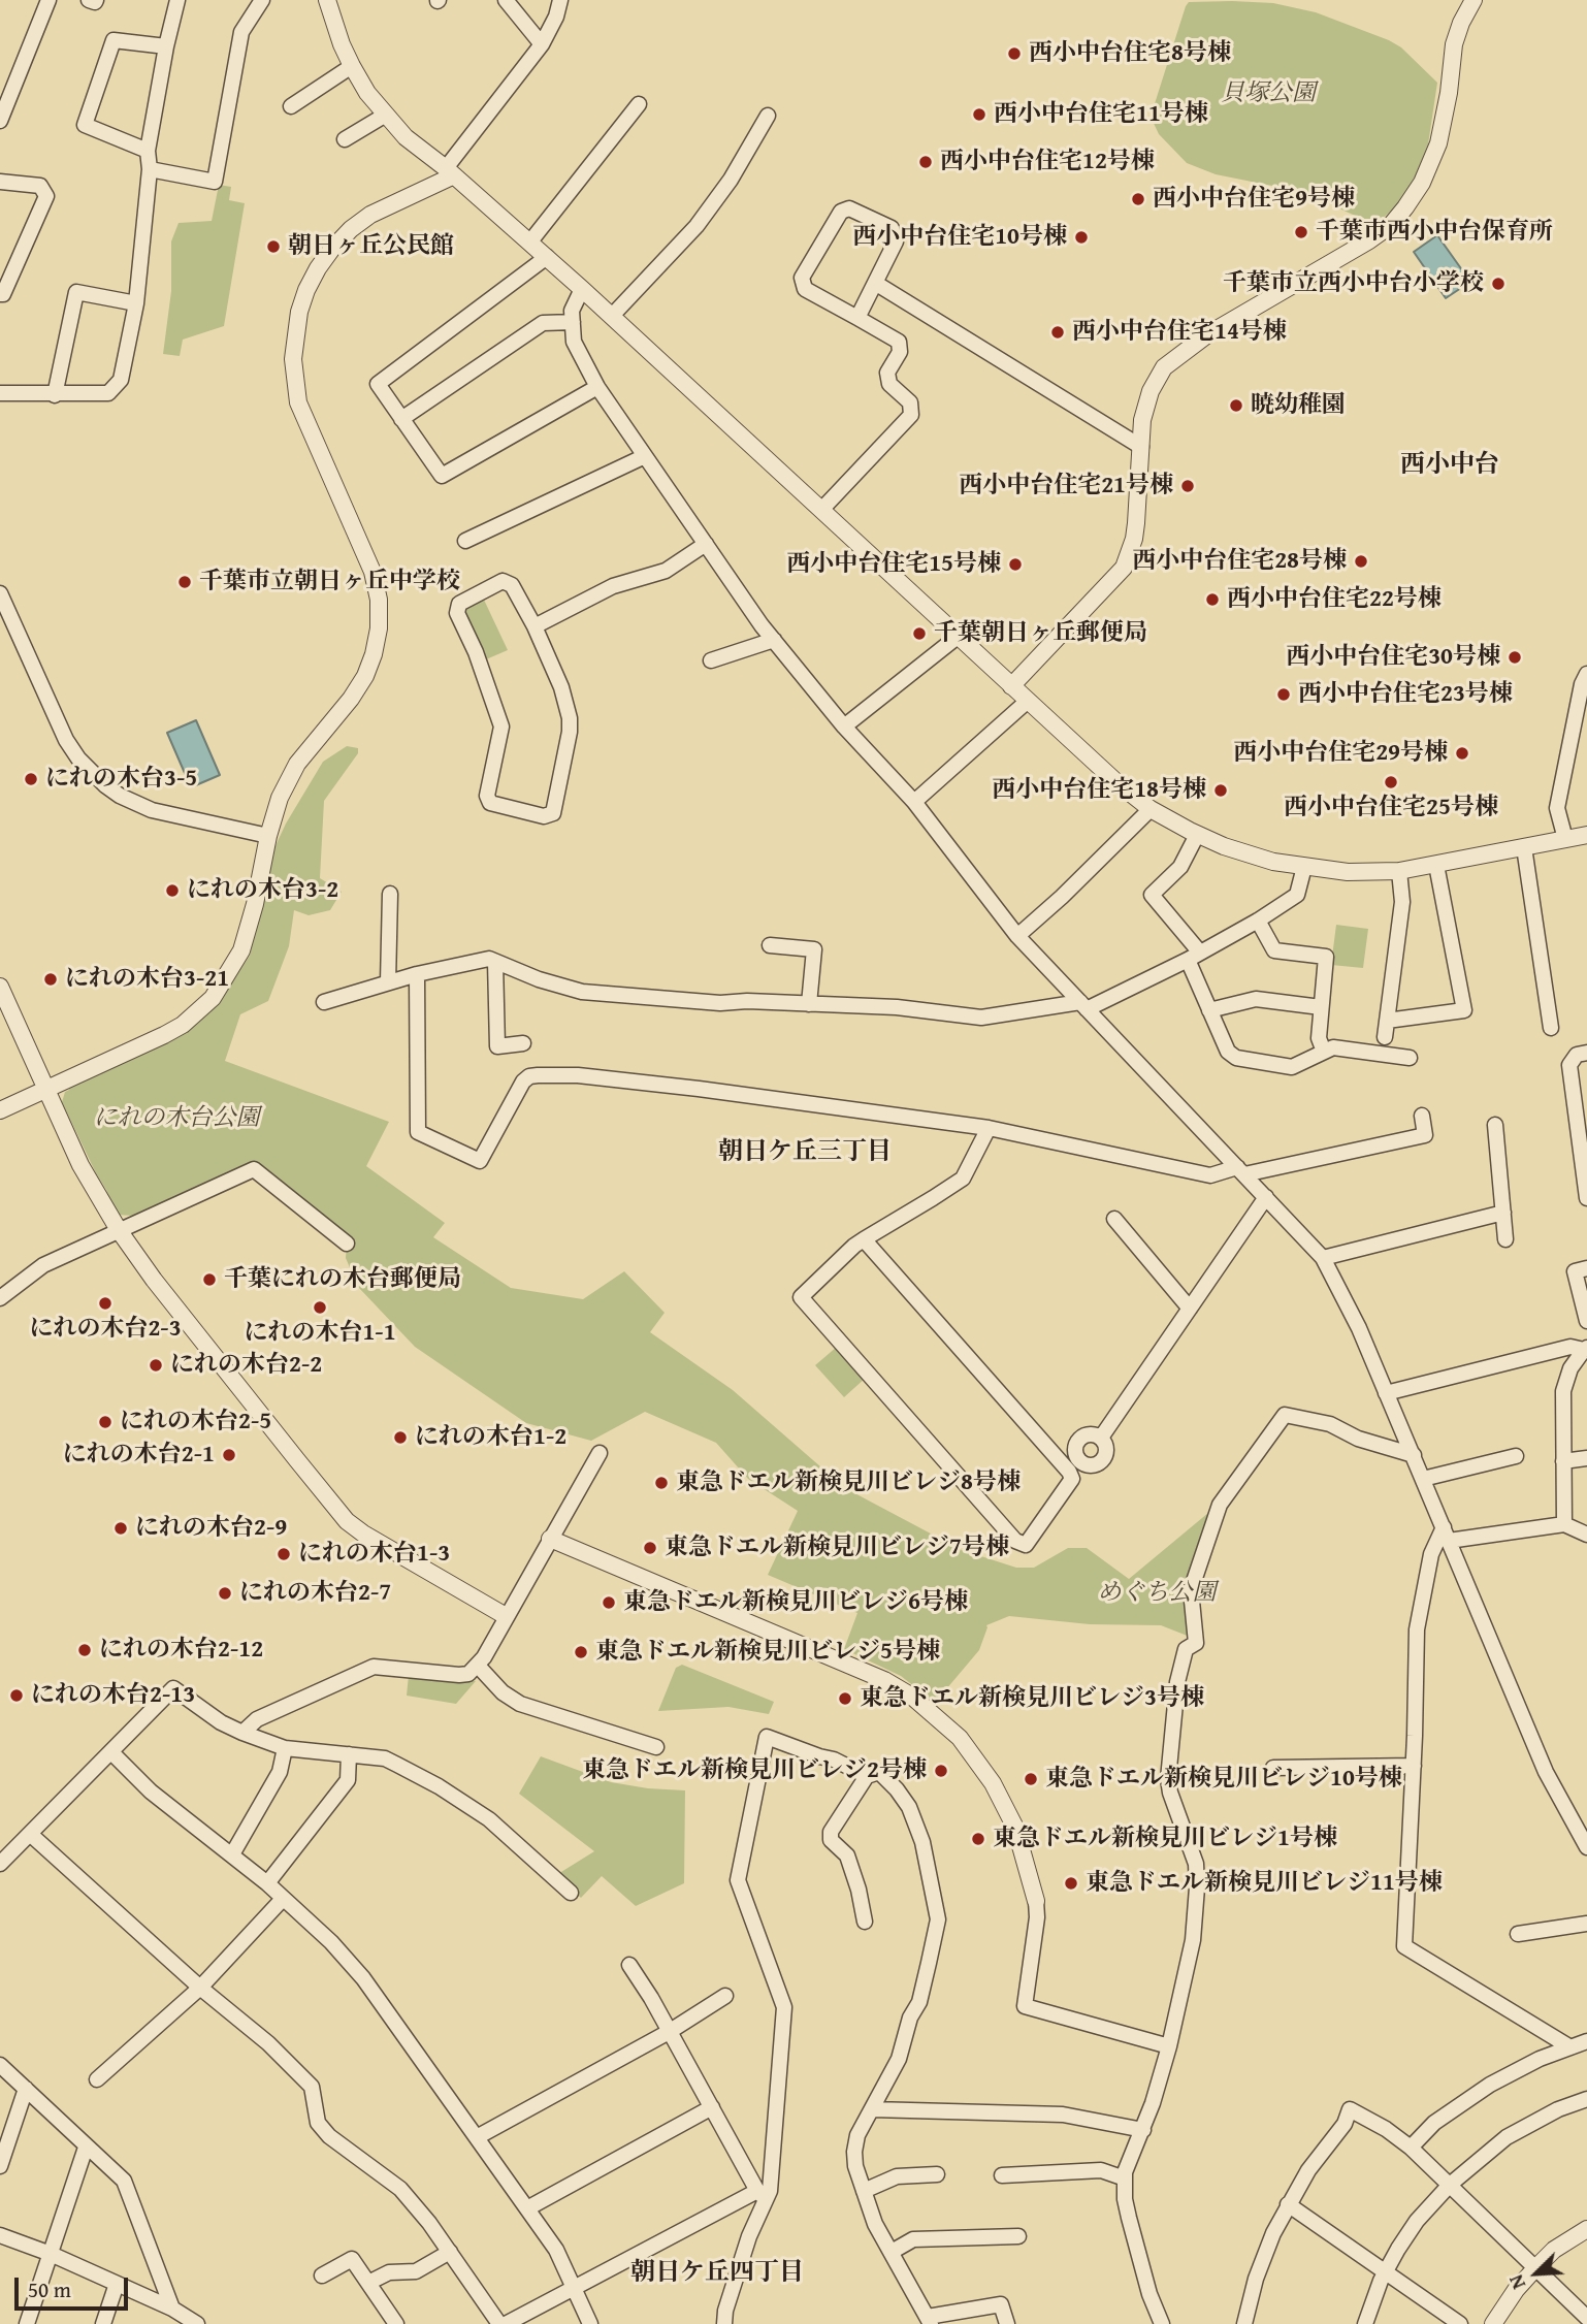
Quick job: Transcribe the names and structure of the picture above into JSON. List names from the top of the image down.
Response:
{
  "districts": ["西小中台", "朝日ケ丘三丁目", "朝日ケ丘四丁目"],
  "parks": ["貝塚公園", "にれの木台公園", "めぐち公園"],
  "places": [
    "西小中台住宅8号棟",
    "西小中台住宅11号棟",
    "西小中台住宅12号棟",
    "西小中台住宅9号棟",
    "千葉市西小中台保育所",
    "西小中台住宅10号棟",
    "朝日ヶ丘公民館",
    "千葉市立西小中台小学校",
    "西小中台住宅14号棟",
    "暁幼稚園",
    "西小中台住宅21号棟",
    "西小中台住宅28号棟",
    "西小中台住宅15号棟",
    "千葉市立朝日ヶ丘中学校",
    "西小中台住宅22号棟",
    "千葉朝日ヶ丘郵便局",
    "西小中台住宅30号棟",
    "西小中台住宅23号棟",
    "西小中台住宅29号棟",
    "にれの木台3-5",
    "西小中台住宅25号棟",
    "西小中台住宅18号棟",
    "にれの木台3-2",
    "にれの木台3-21",
    "千葉にれの木台郵便局",
    "にれの木台2-3",
    "にれの木台1-1",
    "にれの木台2-2",
    "にれの木台2-5",
    "にれの木台1-2",
    "にれの木台2-1",
    "東急ドエル新検見川ビレジ8号棟",
    "にれの木台2-9",
    "東急ドエル新検見川ビレジ7号棟",
    "にれの木台1-3",
    "にれの木台2-7",
    "東急ドエル新検見川ビレジ6号棟",
    "にれの木台2-12",
    "東急ドエル新検見川ビレジ5号棟",
    "にれの木台2-13",
    "東急ドエル新検見川ビレジ3号棟",
    "東急ドエル新検見川ビレジ2号棟",
    "東急ドエル新検見川ビレジ10号棟",
    "東急ドエル新検見川ビレジ1号棟",
    "東急ドエル新検見川ビレジ11号棟"
  ],
  "scale_bar": "50 m",
  "north": "bottom left"
}
